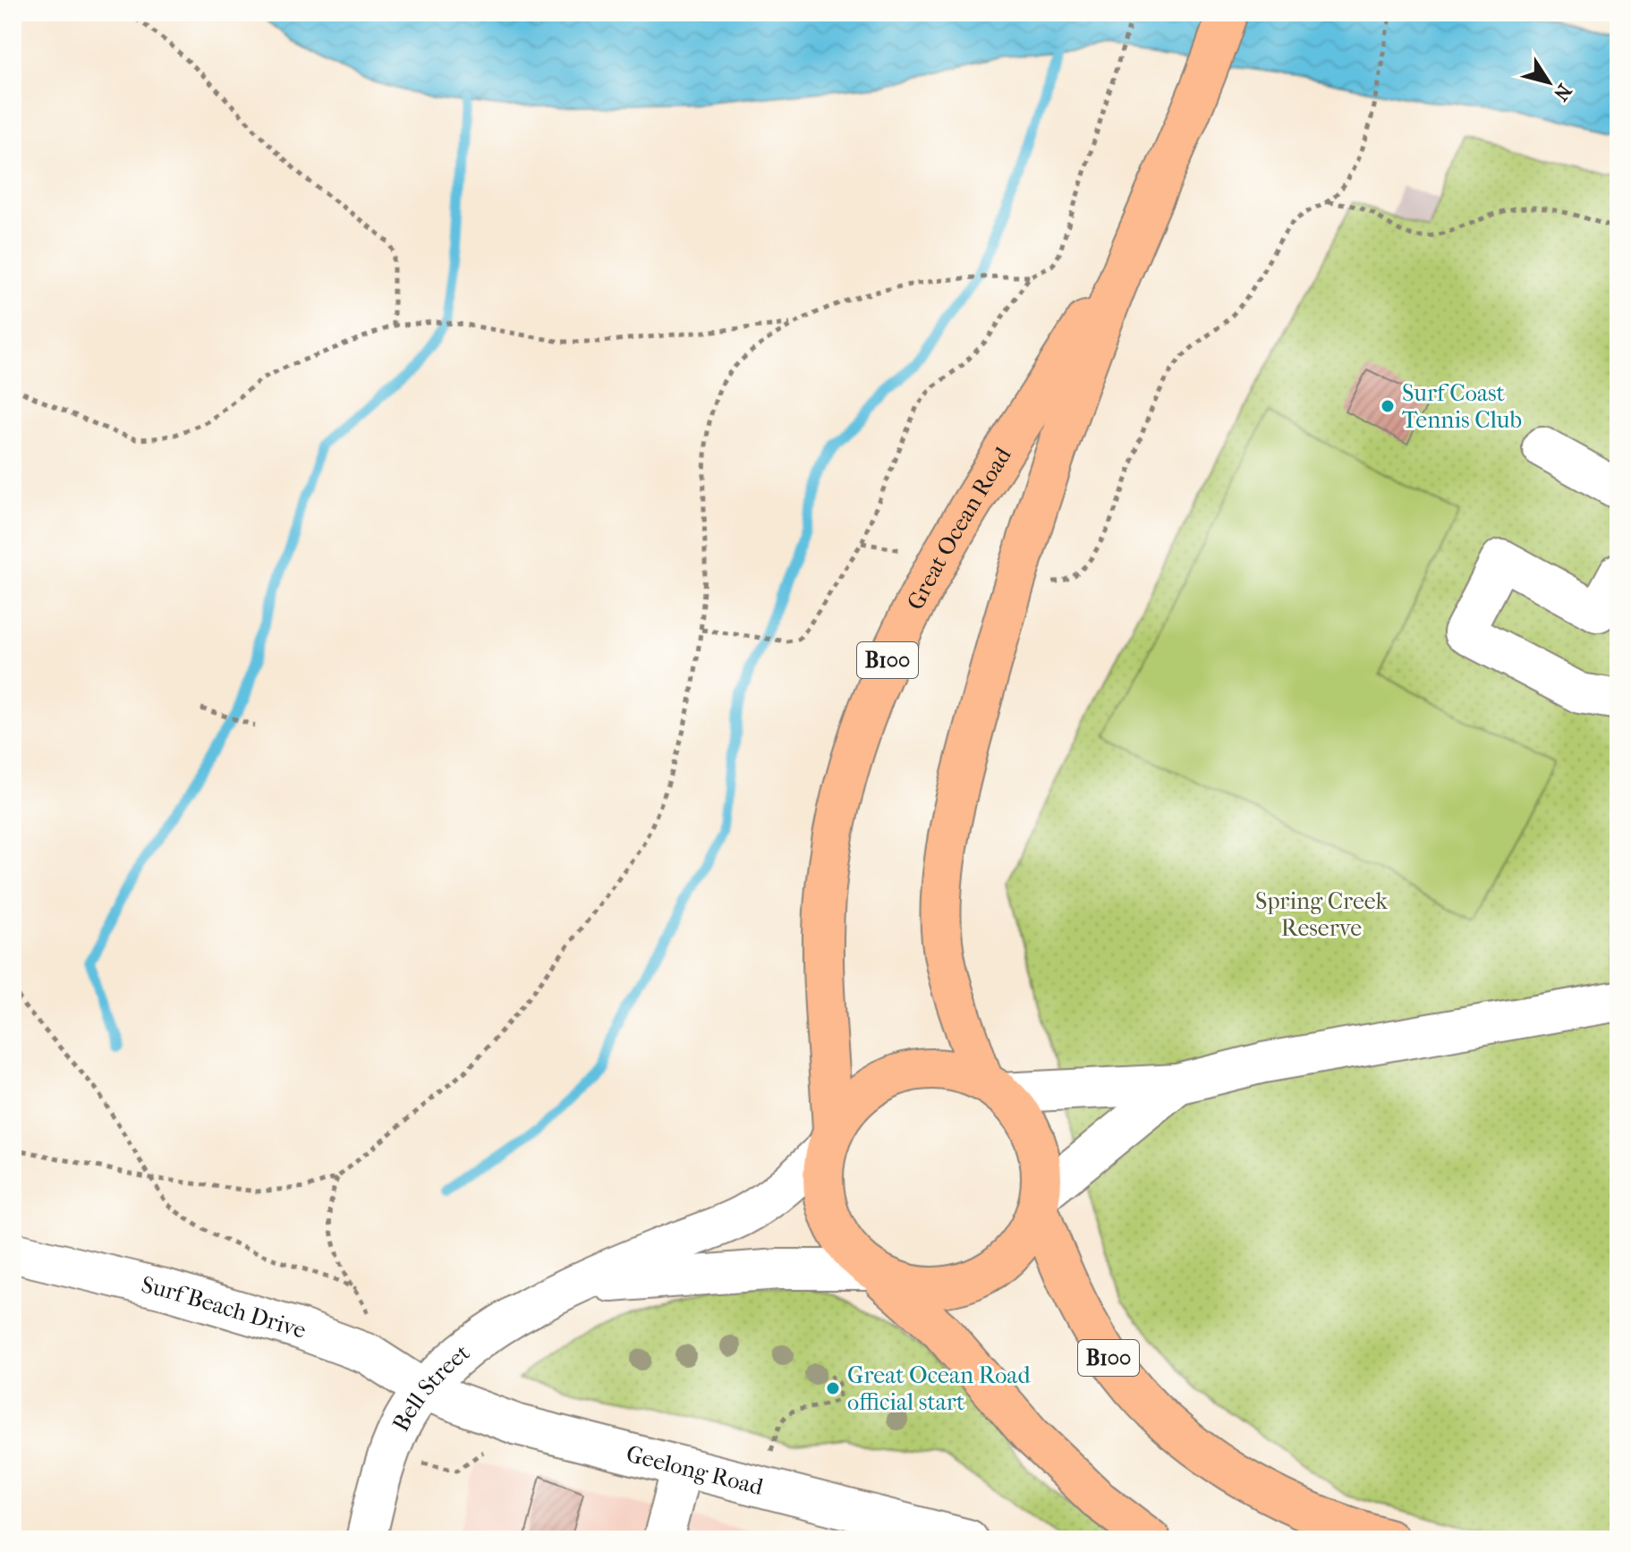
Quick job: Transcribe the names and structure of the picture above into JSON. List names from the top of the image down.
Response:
{
  "streets": {
    "main road": ["Great Ocean Road", "B100"],
    "street": ["Surf Beach Drive", "Bell Street", "Geelong Road"]
  },
  "crossings": [
    ["Great Ocean Road", "B100"],
    ["Great Ocean Road", "Bell Street"],
    ["B100", "Bell Street"],
    ["Surf Beach Drive", "Bell Street"],
    ["Surf Beach Drive", "Geelong Road"],
    ["Bell Street", "Geelong Road"]
  ],
  "parks": ["Spring Creek Reserve"],
  "places": ["Surf Coast Tennis Club", "Great Ocean Road official start"],
  "north": "bottom right"
}
